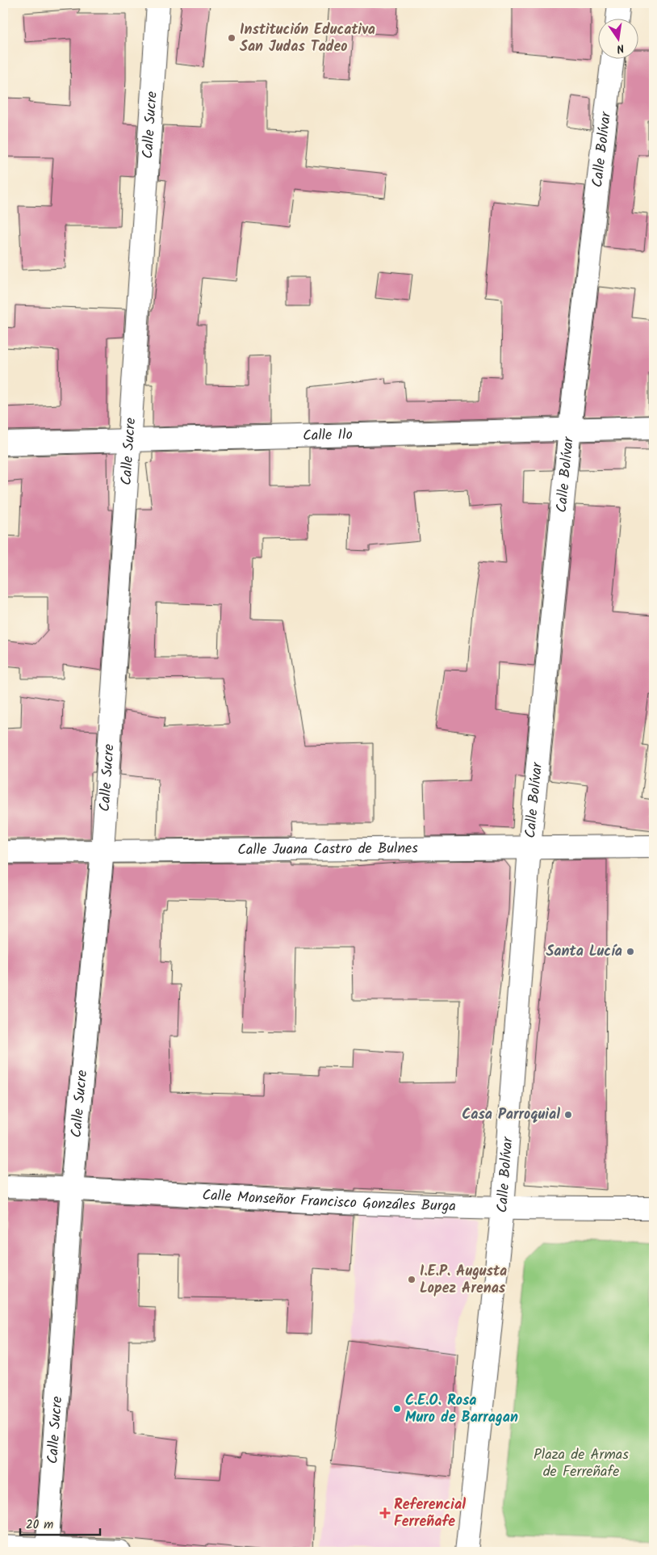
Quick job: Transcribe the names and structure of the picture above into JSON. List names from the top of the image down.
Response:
{
  "streets": {
    "street": [
      "Calle Sucre",
      "Calle Bolívar",
      "Calle Ilo",
      "Calle Juana Castro de Bulnes",
      "Calle Monseñor Francisco Gonzáles Burga"
    ]
  },
  "crossings": [
    ["Calle Sucre", "Calle Ilo"],
    ["Calle Sucre", "Calle Juana Castro de Bulnes"],
    ["Calle Sucre", "Calle Monseñor Francisco Gonzáles Burga"],
    ["Calle Bolívar", "Calle Ilo"],
    ["Calle Bolívar", "Calle Juana Castro de Bulnes"],
    ["Calle Bolívar", "Calle Monseñor Francisco Gonzáles Burga"]
  ],
  "parks": ["Plaza de Armas de Ferreñafe"],
  "places": {
    "other": [
      "Institución Educativa San Judas Tadeo",
      "Santa Lucía",
      "Casa Parroquial",
      "I.E.P. Augusta Lopez Arenas",
      "C.E.O. Rosa Muro de Barragan"
    ],
    "health": ["Referencial Ferreñafe"]
  },
  "scale_bar": "20 m",
  "north": "bottom"
}
